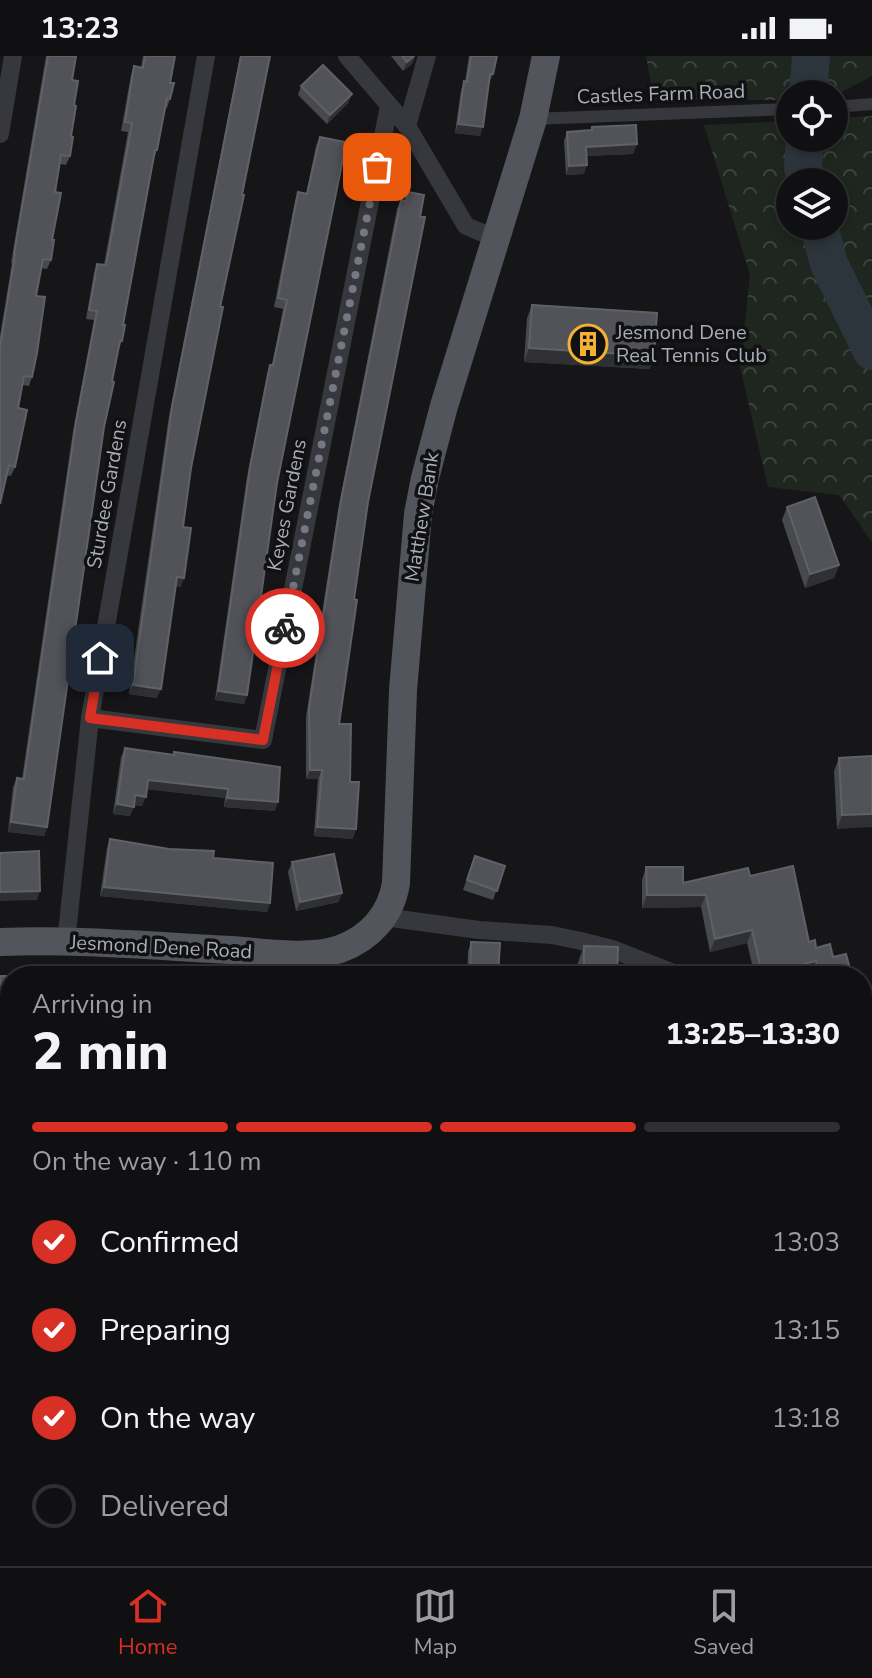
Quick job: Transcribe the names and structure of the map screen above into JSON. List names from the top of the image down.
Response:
{
  "streets": {
    "main road": ["Matthew Bank", "Jesmond Dene Road"],
    "street": ["Castles Farm Road", "Sturdee Gardens", "Keyes Gardens"]
  },
  "crossings": [
    ["Castles Farm Road", "Matthew Bank"],
    ["Sturdee Gardens", "Keyes Gardens"],
    ["Sturdee Gardens", "Jesmond Dene Road"],
    ["Matthew Bank", "Jesmond Dene Road"]
  ],
  "places": {
    "building": ["Jesmond Dene Real Tennis Club"]
  },
  "page": {
    "status": "13:23",
    "heading": ["2 min", "Arriving in", "13:25–13:30"],
    "bar": "On the way · 110 m",
    "list": [
      ["Confirmed", "13:03"],
      ["Preparing", "13:15"],
      ["On the way", "13:18"],
      "Delivered"
    ],
    "tabs": ["Home", "Map", "Saved"]
  }
}
